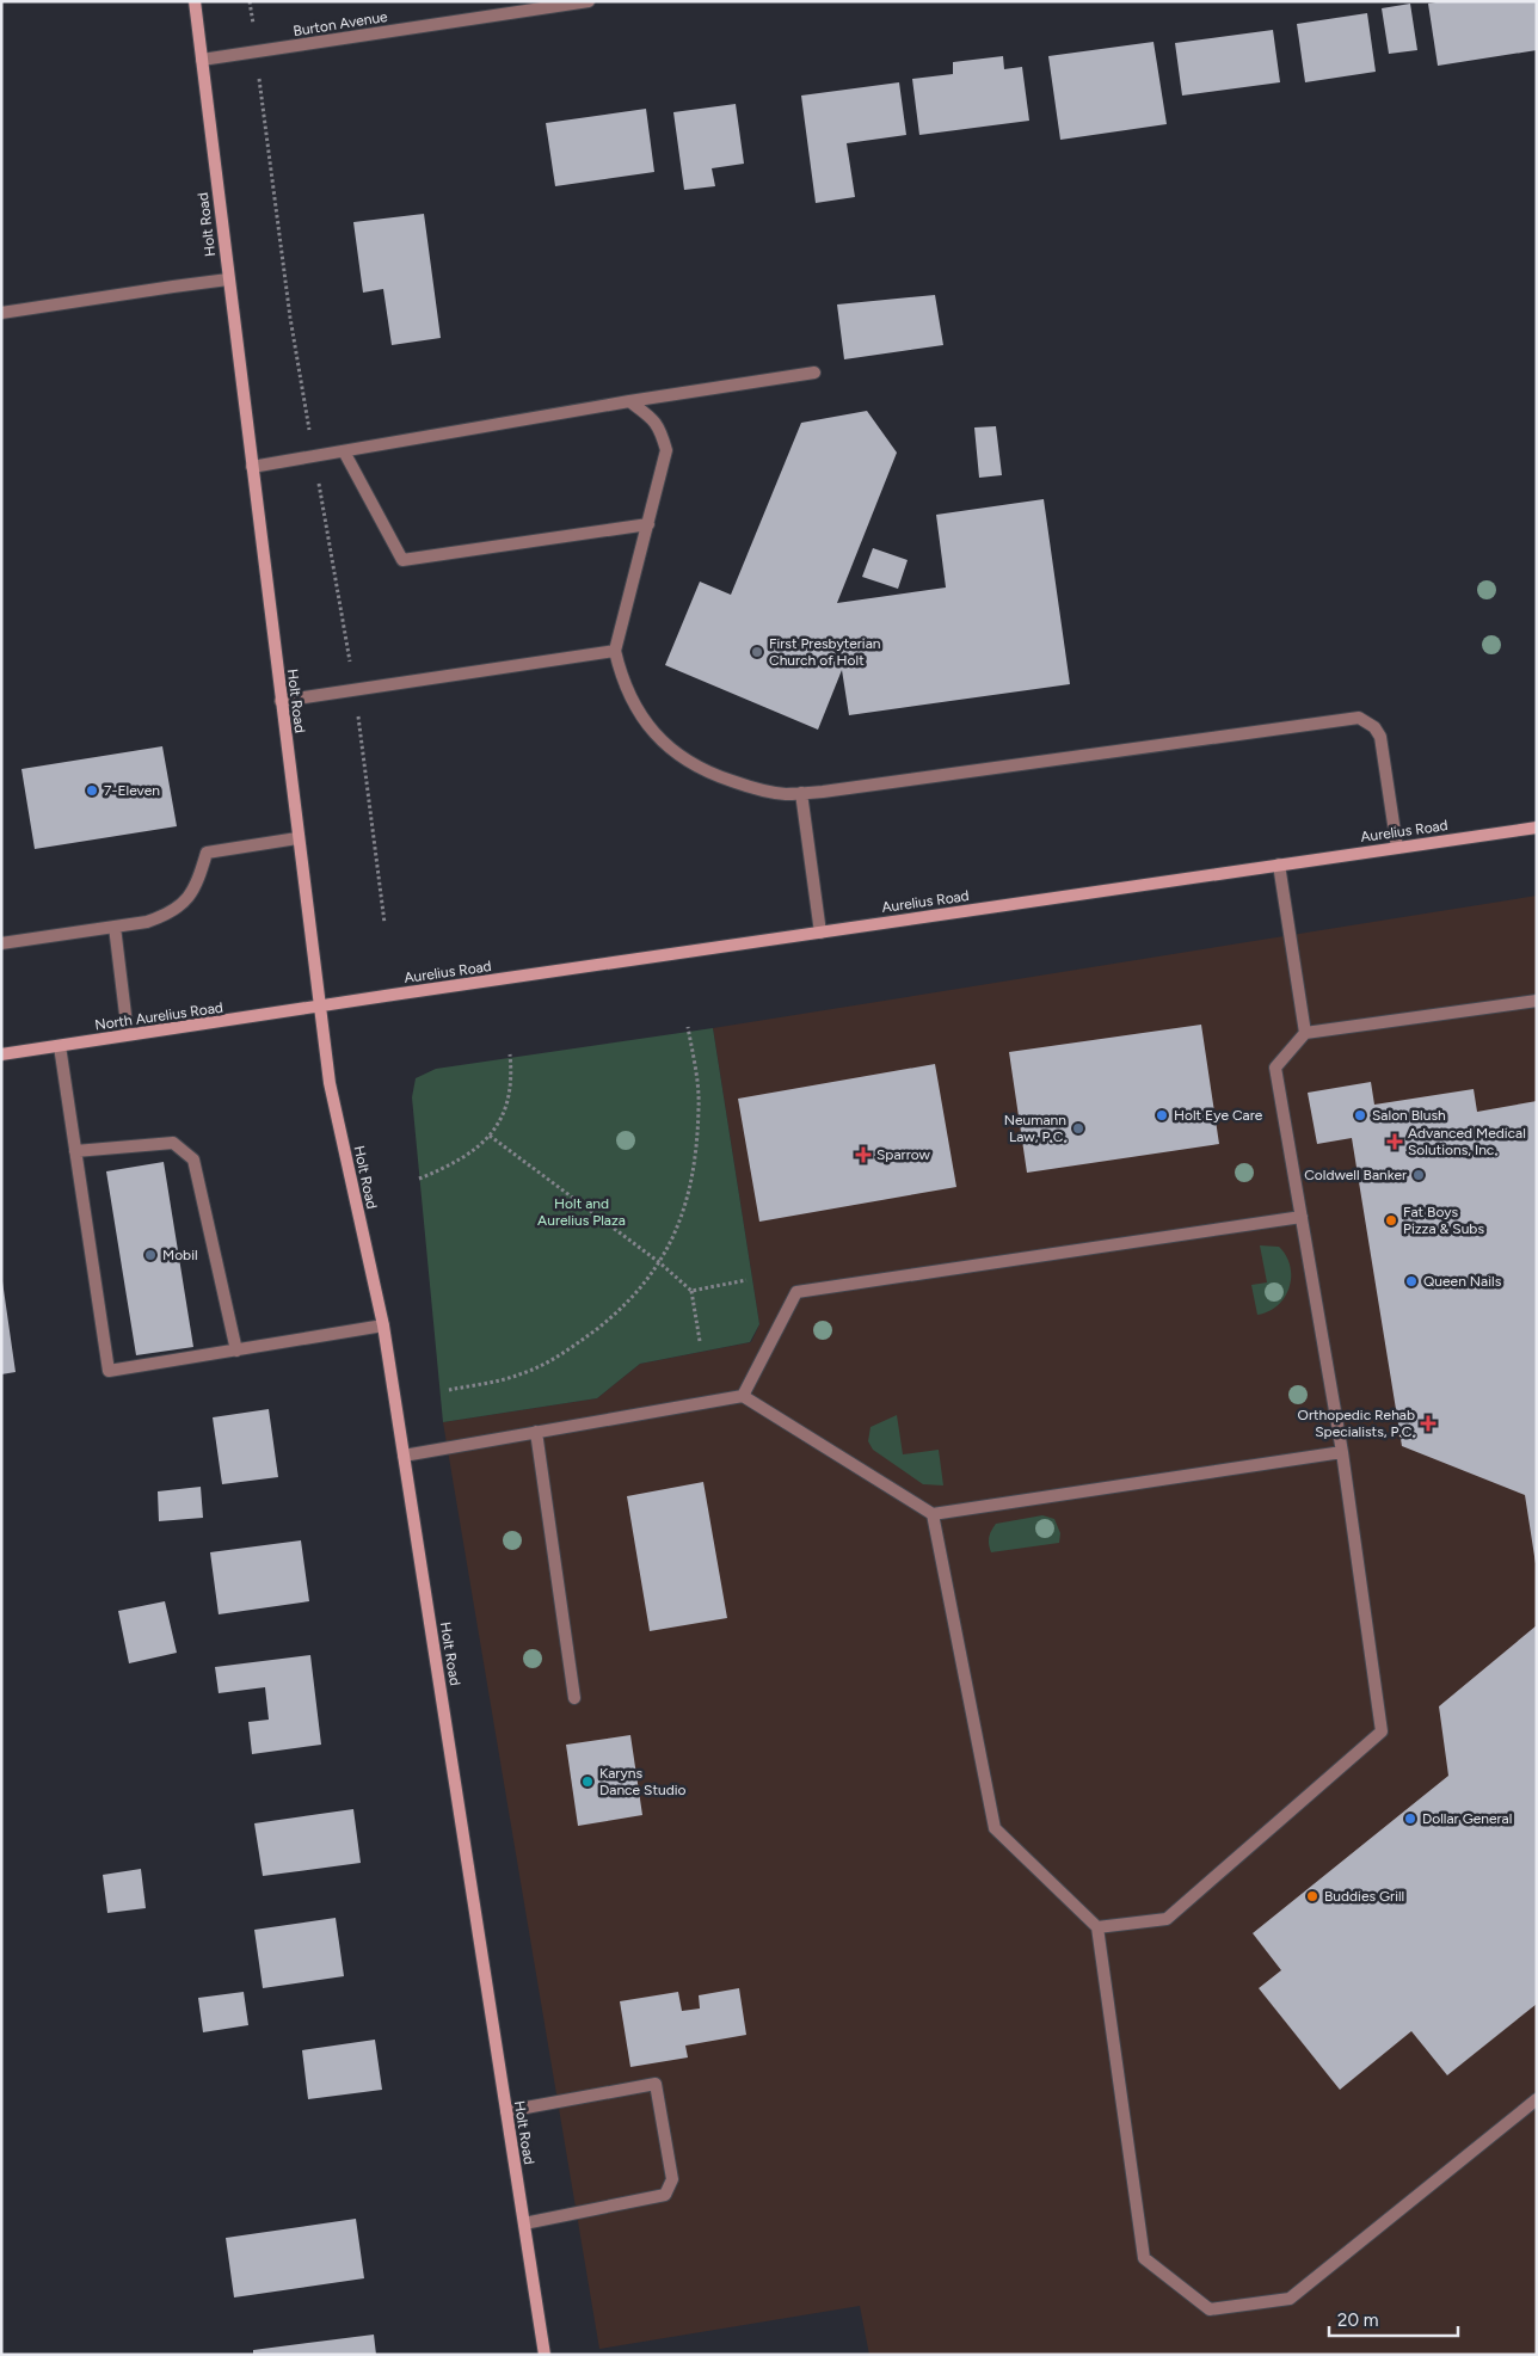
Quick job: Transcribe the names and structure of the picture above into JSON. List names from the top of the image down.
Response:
{
  "streets": {
    "main road": ["Holt Road", "Aurelius Road", "North Aurelius Road"],
    "street": ["Burton Avenue"]
  },
  "crossings": [
    ["Burton Avenue", "Holt Road"],
    ["Holt Road", "Aurelius Road"],
    ["Holt Road", "North Aurelius Road"],
    ["Aurelius Road", "North Aurelius Road"]
  ],
  "parks": ["Holt and Aurelius Plaza"],
  "places": {
    "other": [
      "First Presbyterian Church of Holt",
      "7-Eleven",
      "Holt Eye Care",
      "Salon Blush",
      "Neumann Law, P.C.",
      "Coldwell Banker",
      "Fat Boys Pizza & Subs",
      "Mobil",
      "Queen Nails",
      "Karyns Dance Studio",
      "Dollar General",
      "Buddies Grill"
    ],
    "health": ["Advanced Medical Solutions, Inc.", "Sparrow", "Orthopedic Rehab Specialists, P.C."]
  },
  "scale_bar": "20 m"
}
